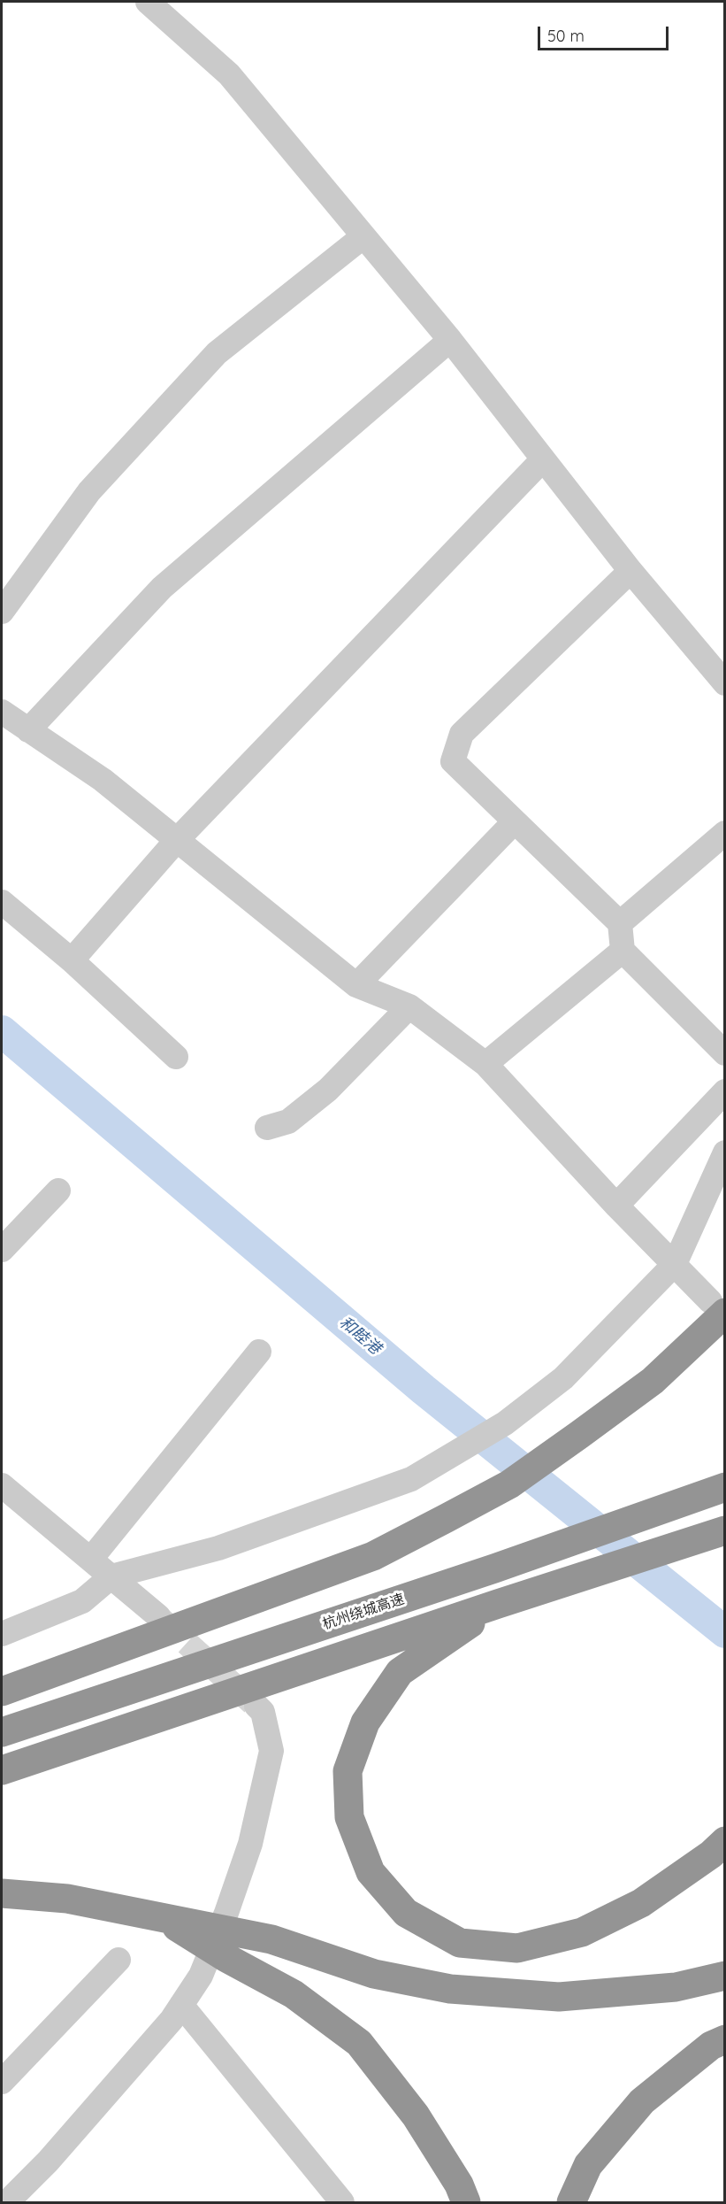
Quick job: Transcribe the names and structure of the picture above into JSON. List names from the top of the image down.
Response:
{
  "streets": {
    "highway": ["杭州绕城高速"]
  },
  "water": ["和睦港"],
  "scale_bar": "50 m"
}
